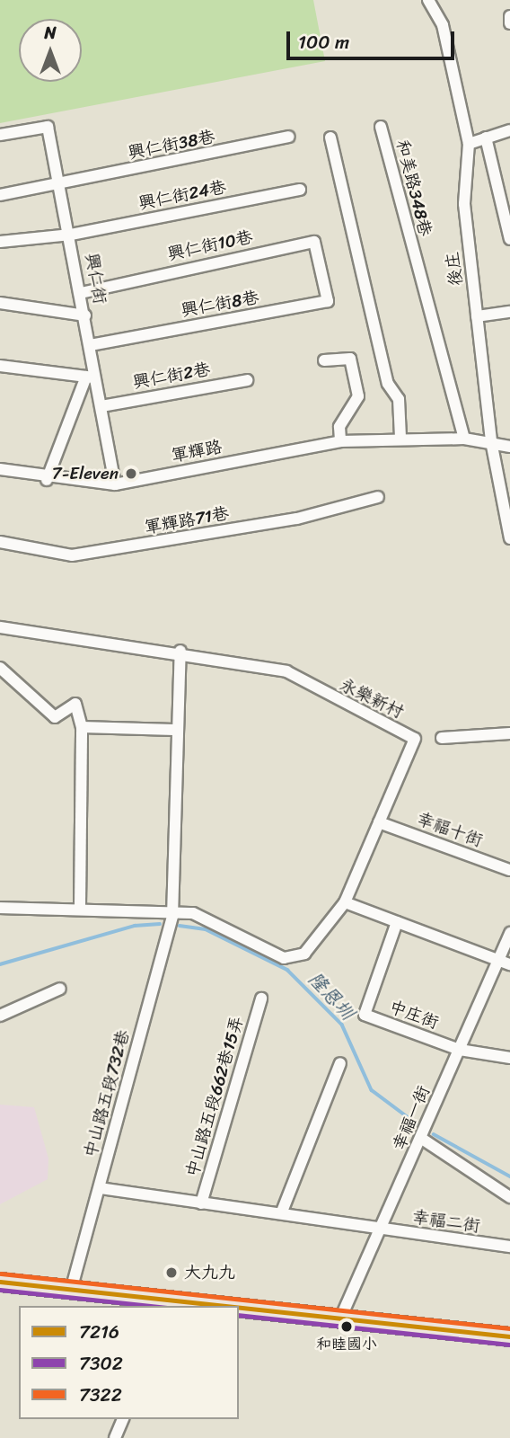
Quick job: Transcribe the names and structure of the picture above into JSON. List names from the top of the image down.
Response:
{
  "streets": {
    "street": [
      "興仁街38巷",
      "和美路348巷",
      "興仁街24巷",
      "興仁街10巷",
      "後庄",
      "興仁街",
      "興仁街8巷",
      "興仁街2巷",
      "軍輝路",
      "軍輝路71巷",
      "永樂新村",
      "幸福十街",
      "中庄街",
      "中山路五段732巷",
      "中山路五段662巷15弄",
      "幸福一街",
      "幸福二街"
    ]
  },
  "crossings": [
    ["興仁街38巷", "興仁街"],
    ["和美路348巷", "軍輝路"],
    ["興仁街24巷", "興仁街"],
    ["興仁街10巷", "興仁街"],
    ["興仁街10巷", "興仁街8巷"],
    ["後庄", "軍輝路"],
    ["興仁街", "興仁街8巷"],
    ["興仁街", "興仁街2巷"],
    ["興仁街", "軍輝路"],
    ["永樂新村", "幸福十街"],
    ["永樂新村", "中山路五段732巷"],
    ["中庄街", "幸福一街"],
    ["中山路五段732巷", "中山路五段662巷15弄"],
    ["中山路五段662巷15弄", "幸福一街"],
    ["中山路五段662巷15弄", "幸福二街"],
    ["幸福一街", "幸福二街"]
  ],
  "water": ["隆恩圳"],
  "places": ["7-Eleven", "大九九", "和睦國小"],
  "lines": ["transit line 7322", "transit line 7216", "transit line 7302"],
  "legend": ["7216", "7302", "7322"],
  "scale_bar": "100 m",
  "north": "top"
}
